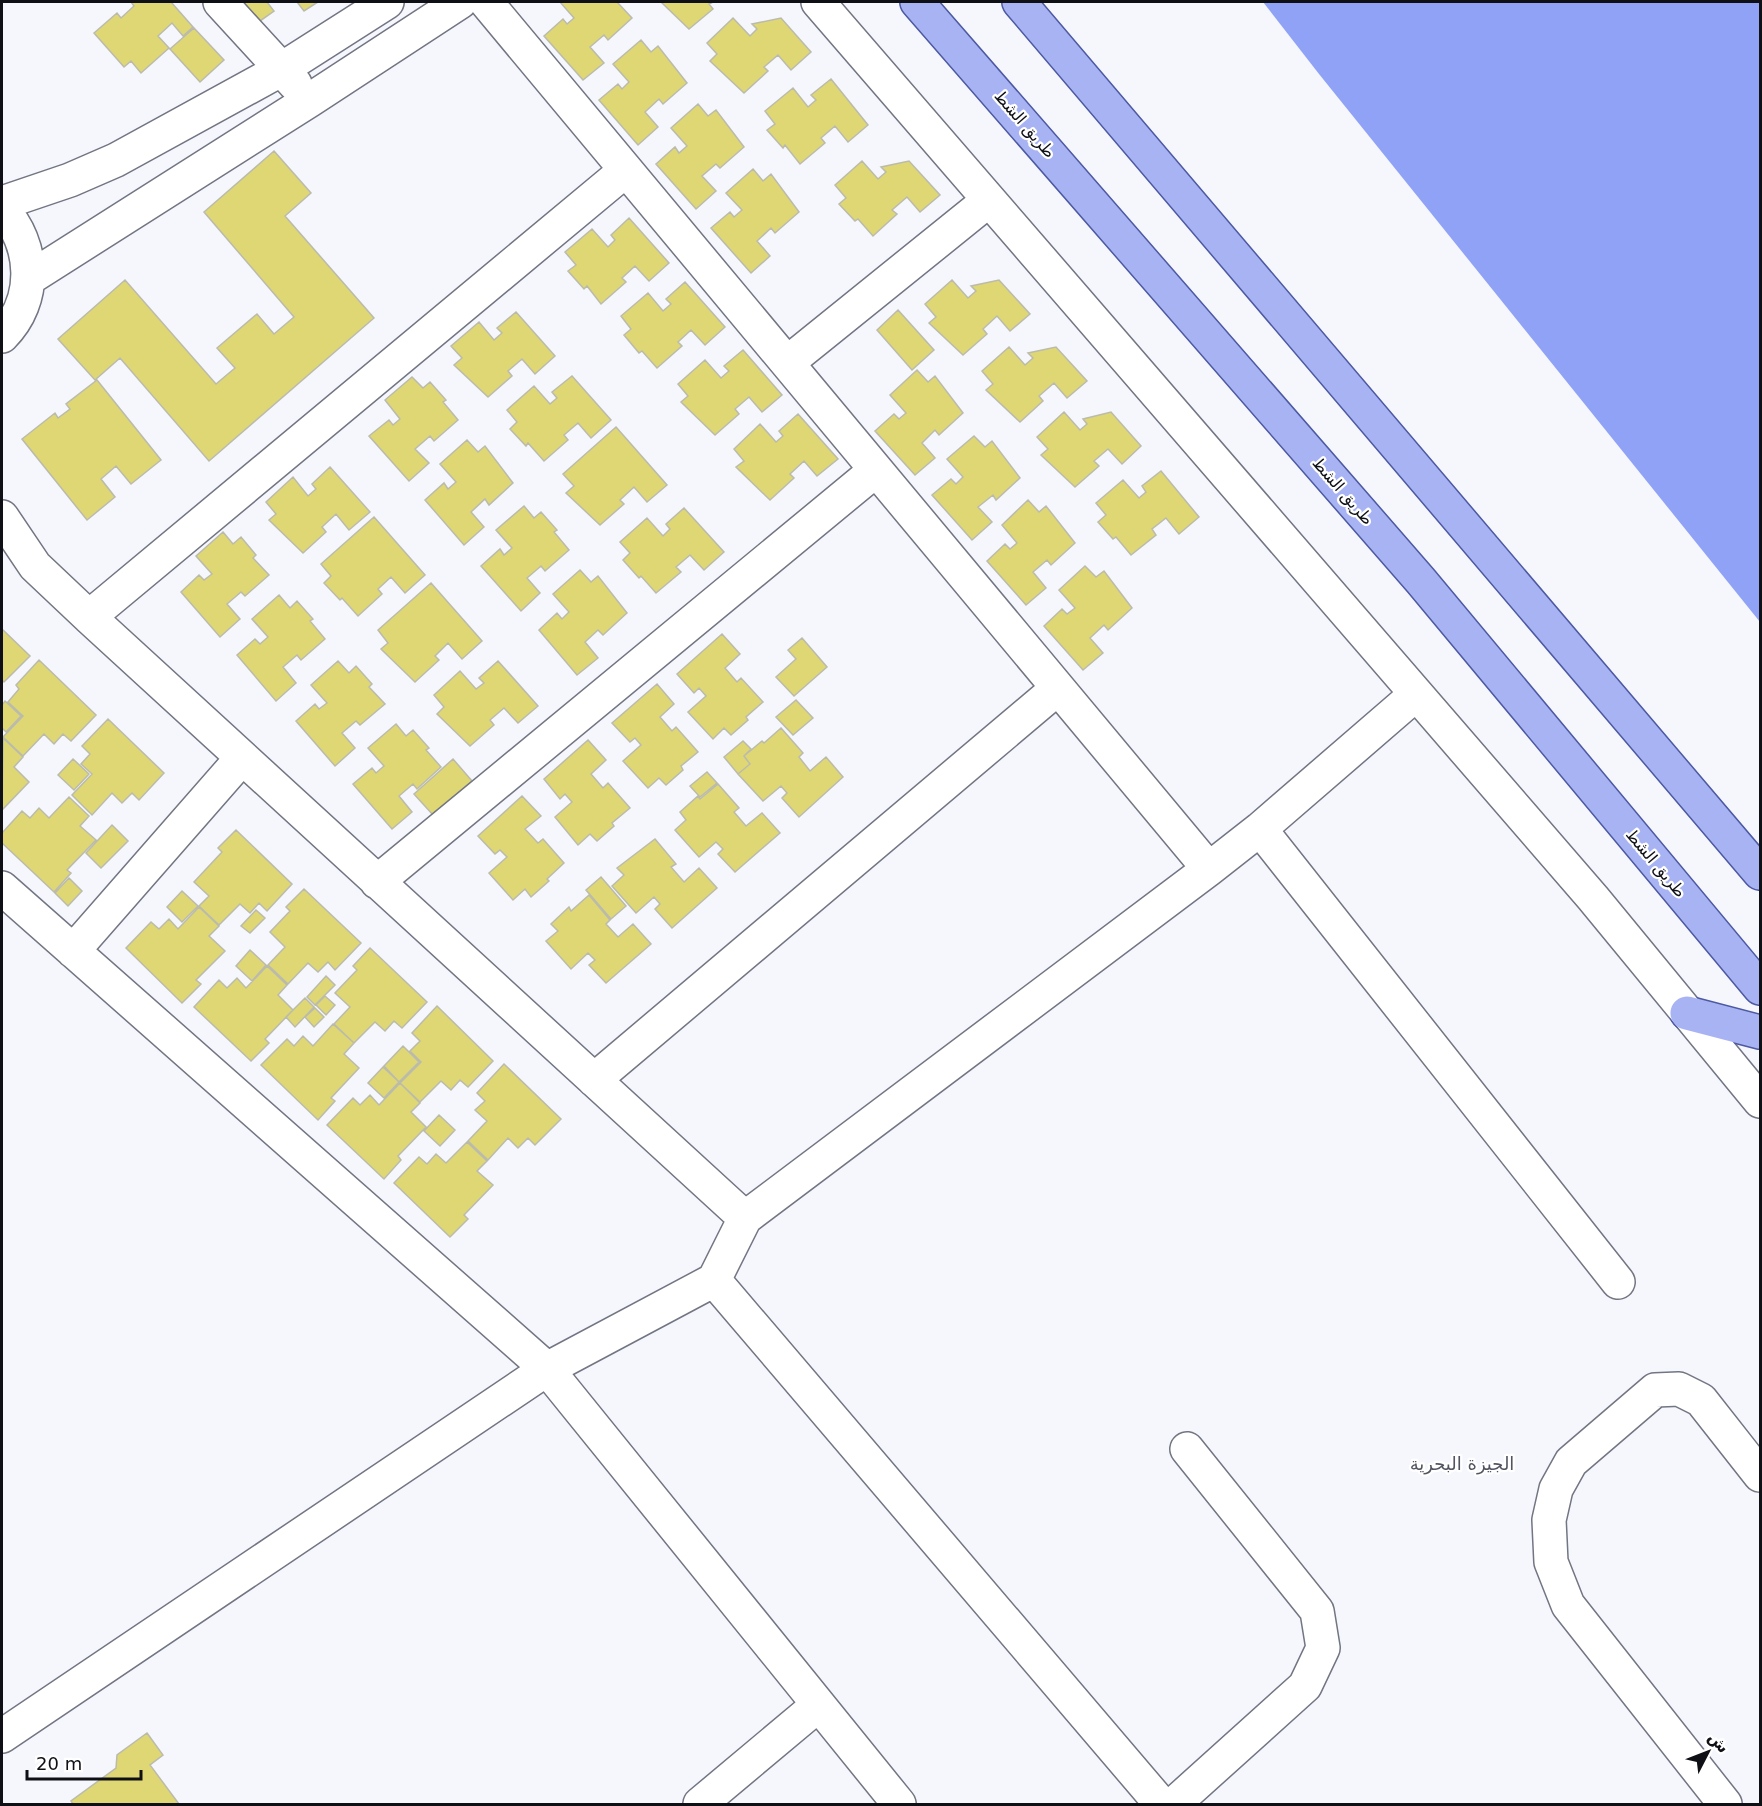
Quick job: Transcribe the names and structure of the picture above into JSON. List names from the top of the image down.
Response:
{
  "streets": {
    "main road": ["طريق الشط"]
  },
  "districts": ["الجيزة البحرية"],
  "scale_bar": "20 m",
  "north": "top right"
}
